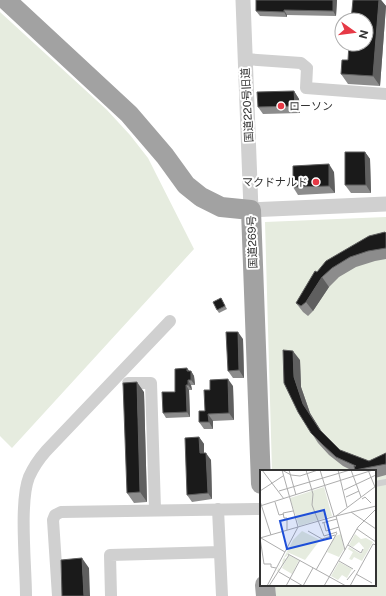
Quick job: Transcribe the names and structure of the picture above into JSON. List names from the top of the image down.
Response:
{
  "streets": {
    "highway": ["国道269号"],
    "street": ["国道220号旧道"]
  },
  "crossings": [
    ["国道220号旧道", "国道269号"]
  ],
  "places": ["ローソン", "マクドナルド"],
  "north": "right"
}
